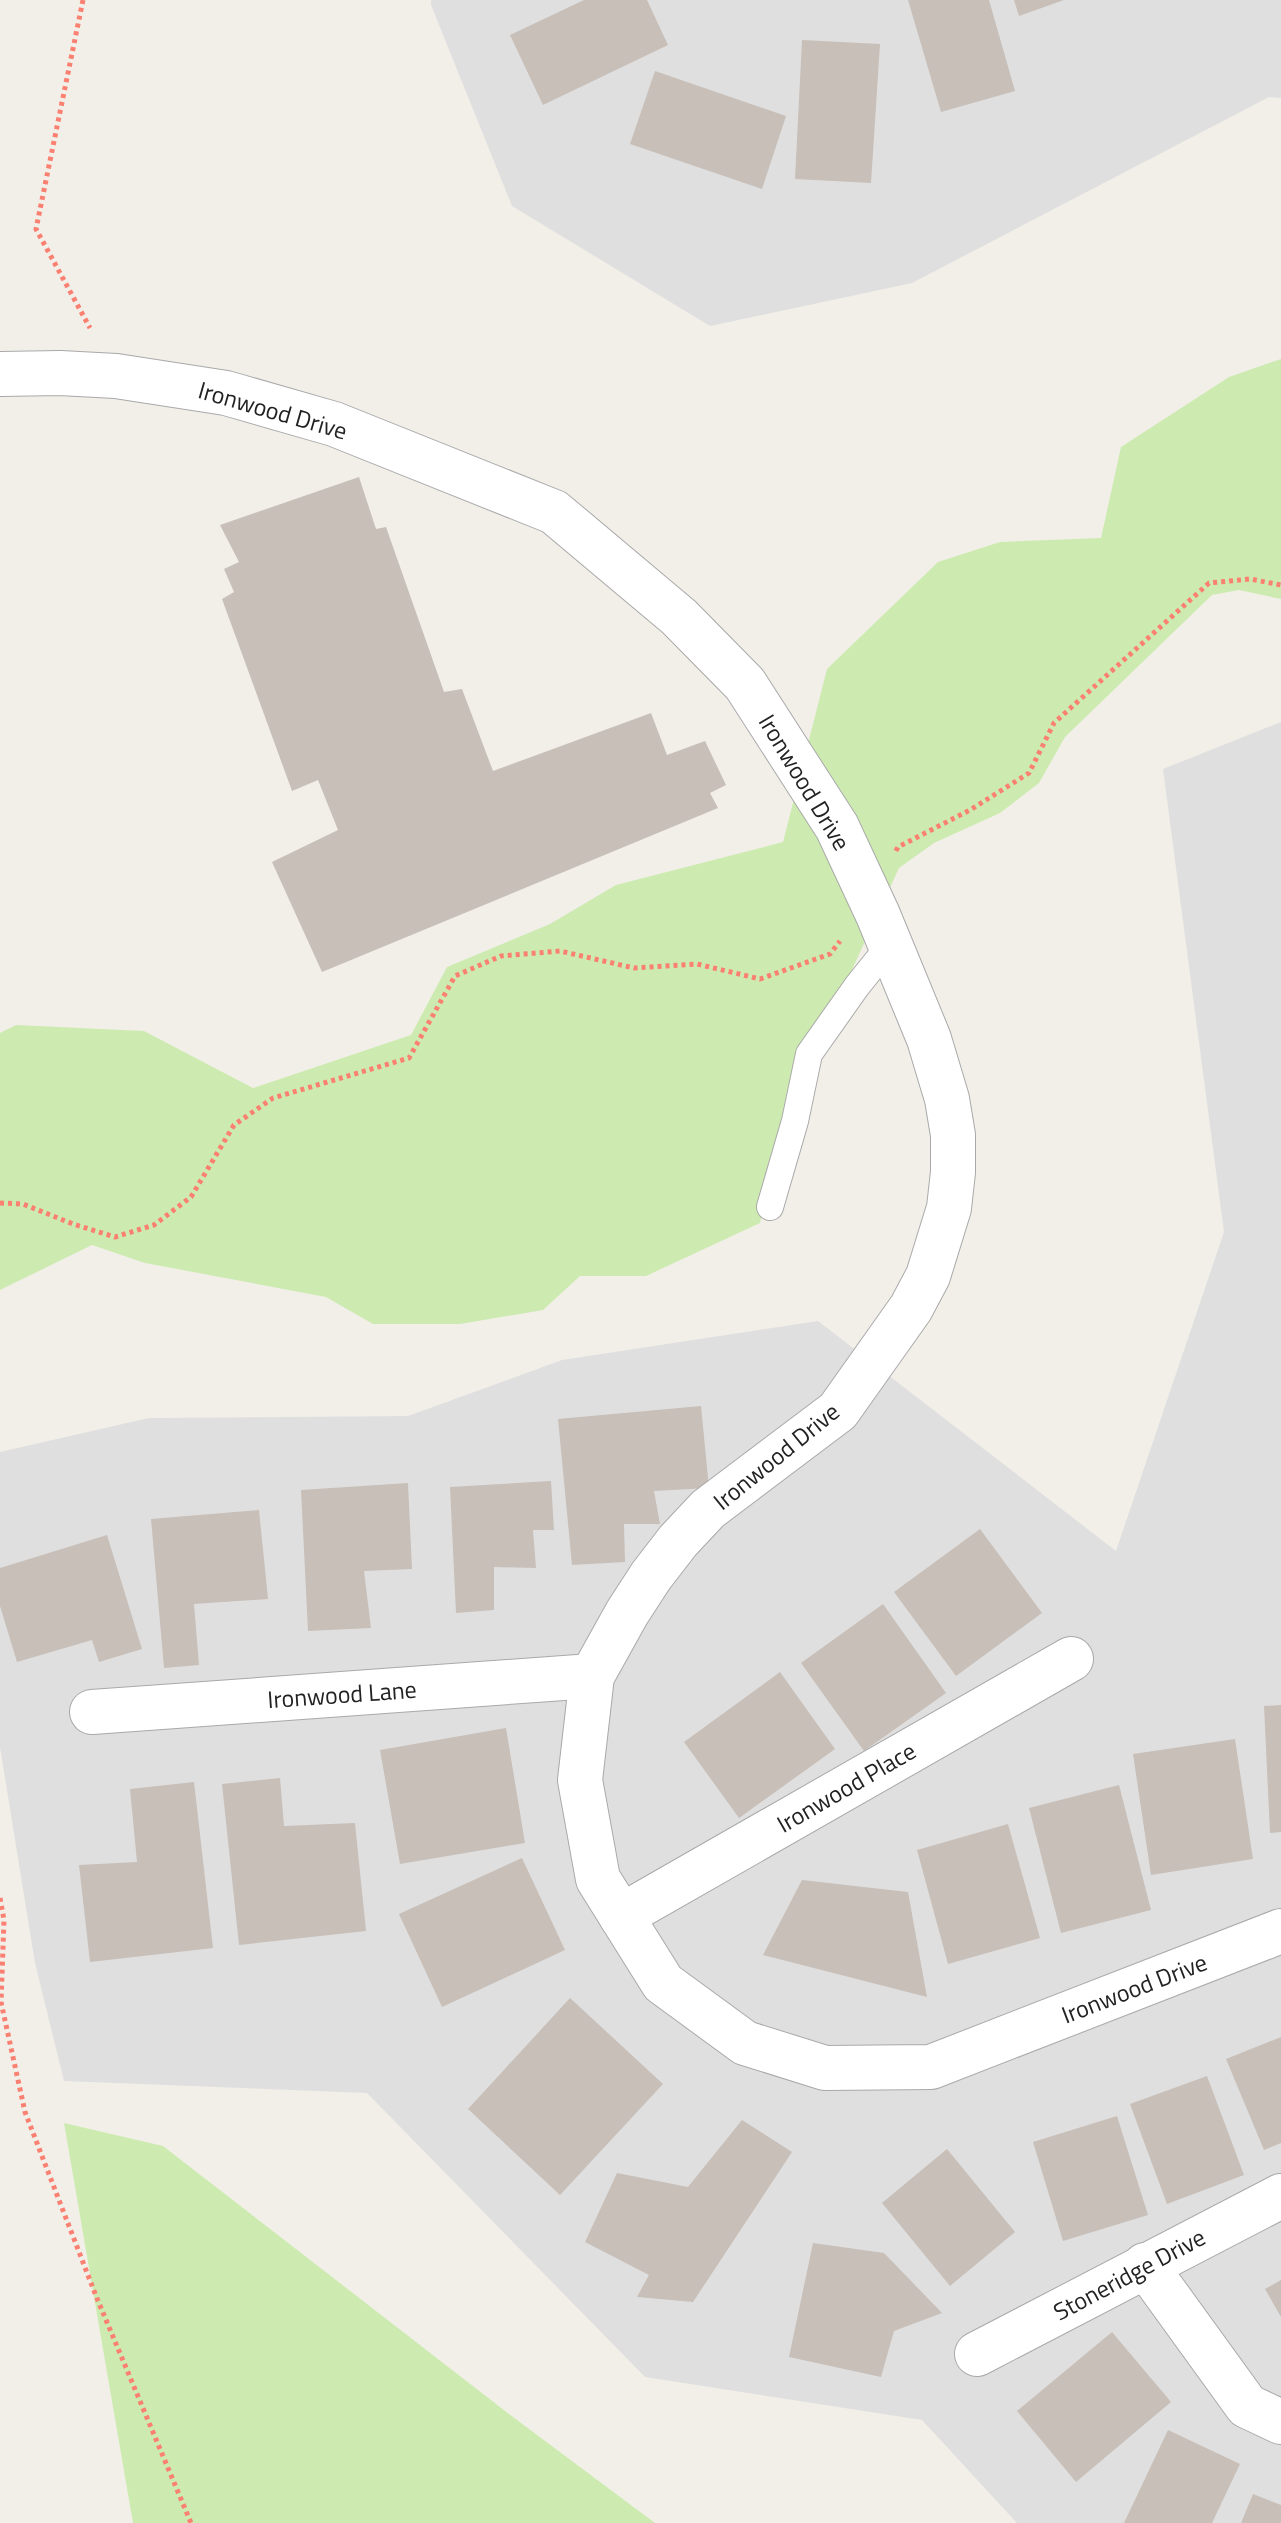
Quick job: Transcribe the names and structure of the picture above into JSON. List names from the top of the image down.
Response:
{
  "streets": {
    "street": [
      "Ironwood Drive",
      "Ironwood Lane",
      "Ironwood Place",
      "Stoneridge Drive"
    ]
  },
  "crossings": [
    ["Ironwood Drive", "Ironwood Lane"],
    ["Ironwood Drive", "Ironwood Place"]
  ]
}
